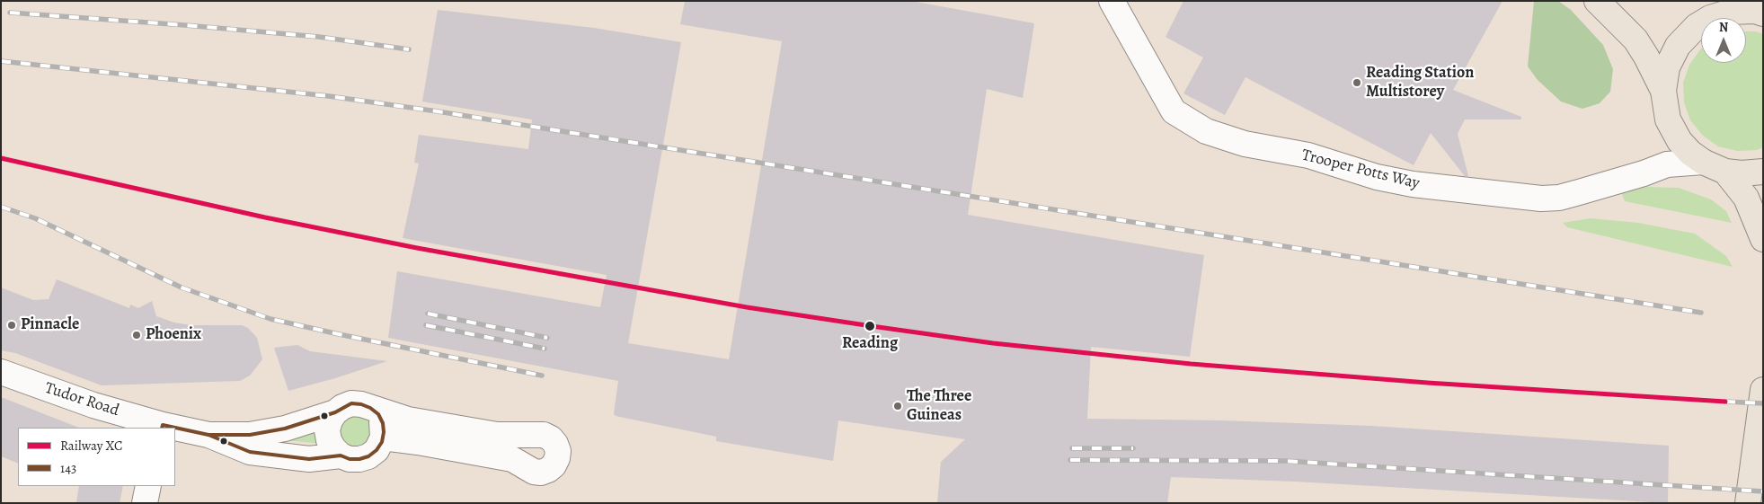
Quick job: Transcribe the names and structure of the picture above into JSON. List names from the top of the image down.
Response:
{
  "streets": {
    "street": ["Trooper Potts Way", "Tudor Road"]
  },
  "places": [
    "Reading Station Multistorey",
    "Pinnacle",
    "Reading",
    "Phoenix",
    "The Three Guineas"
  ],
  "lines": ["rail line XC", "transit line 143"],
  "legend": ["Railway XC", "143"],
  "north": "top"
}
